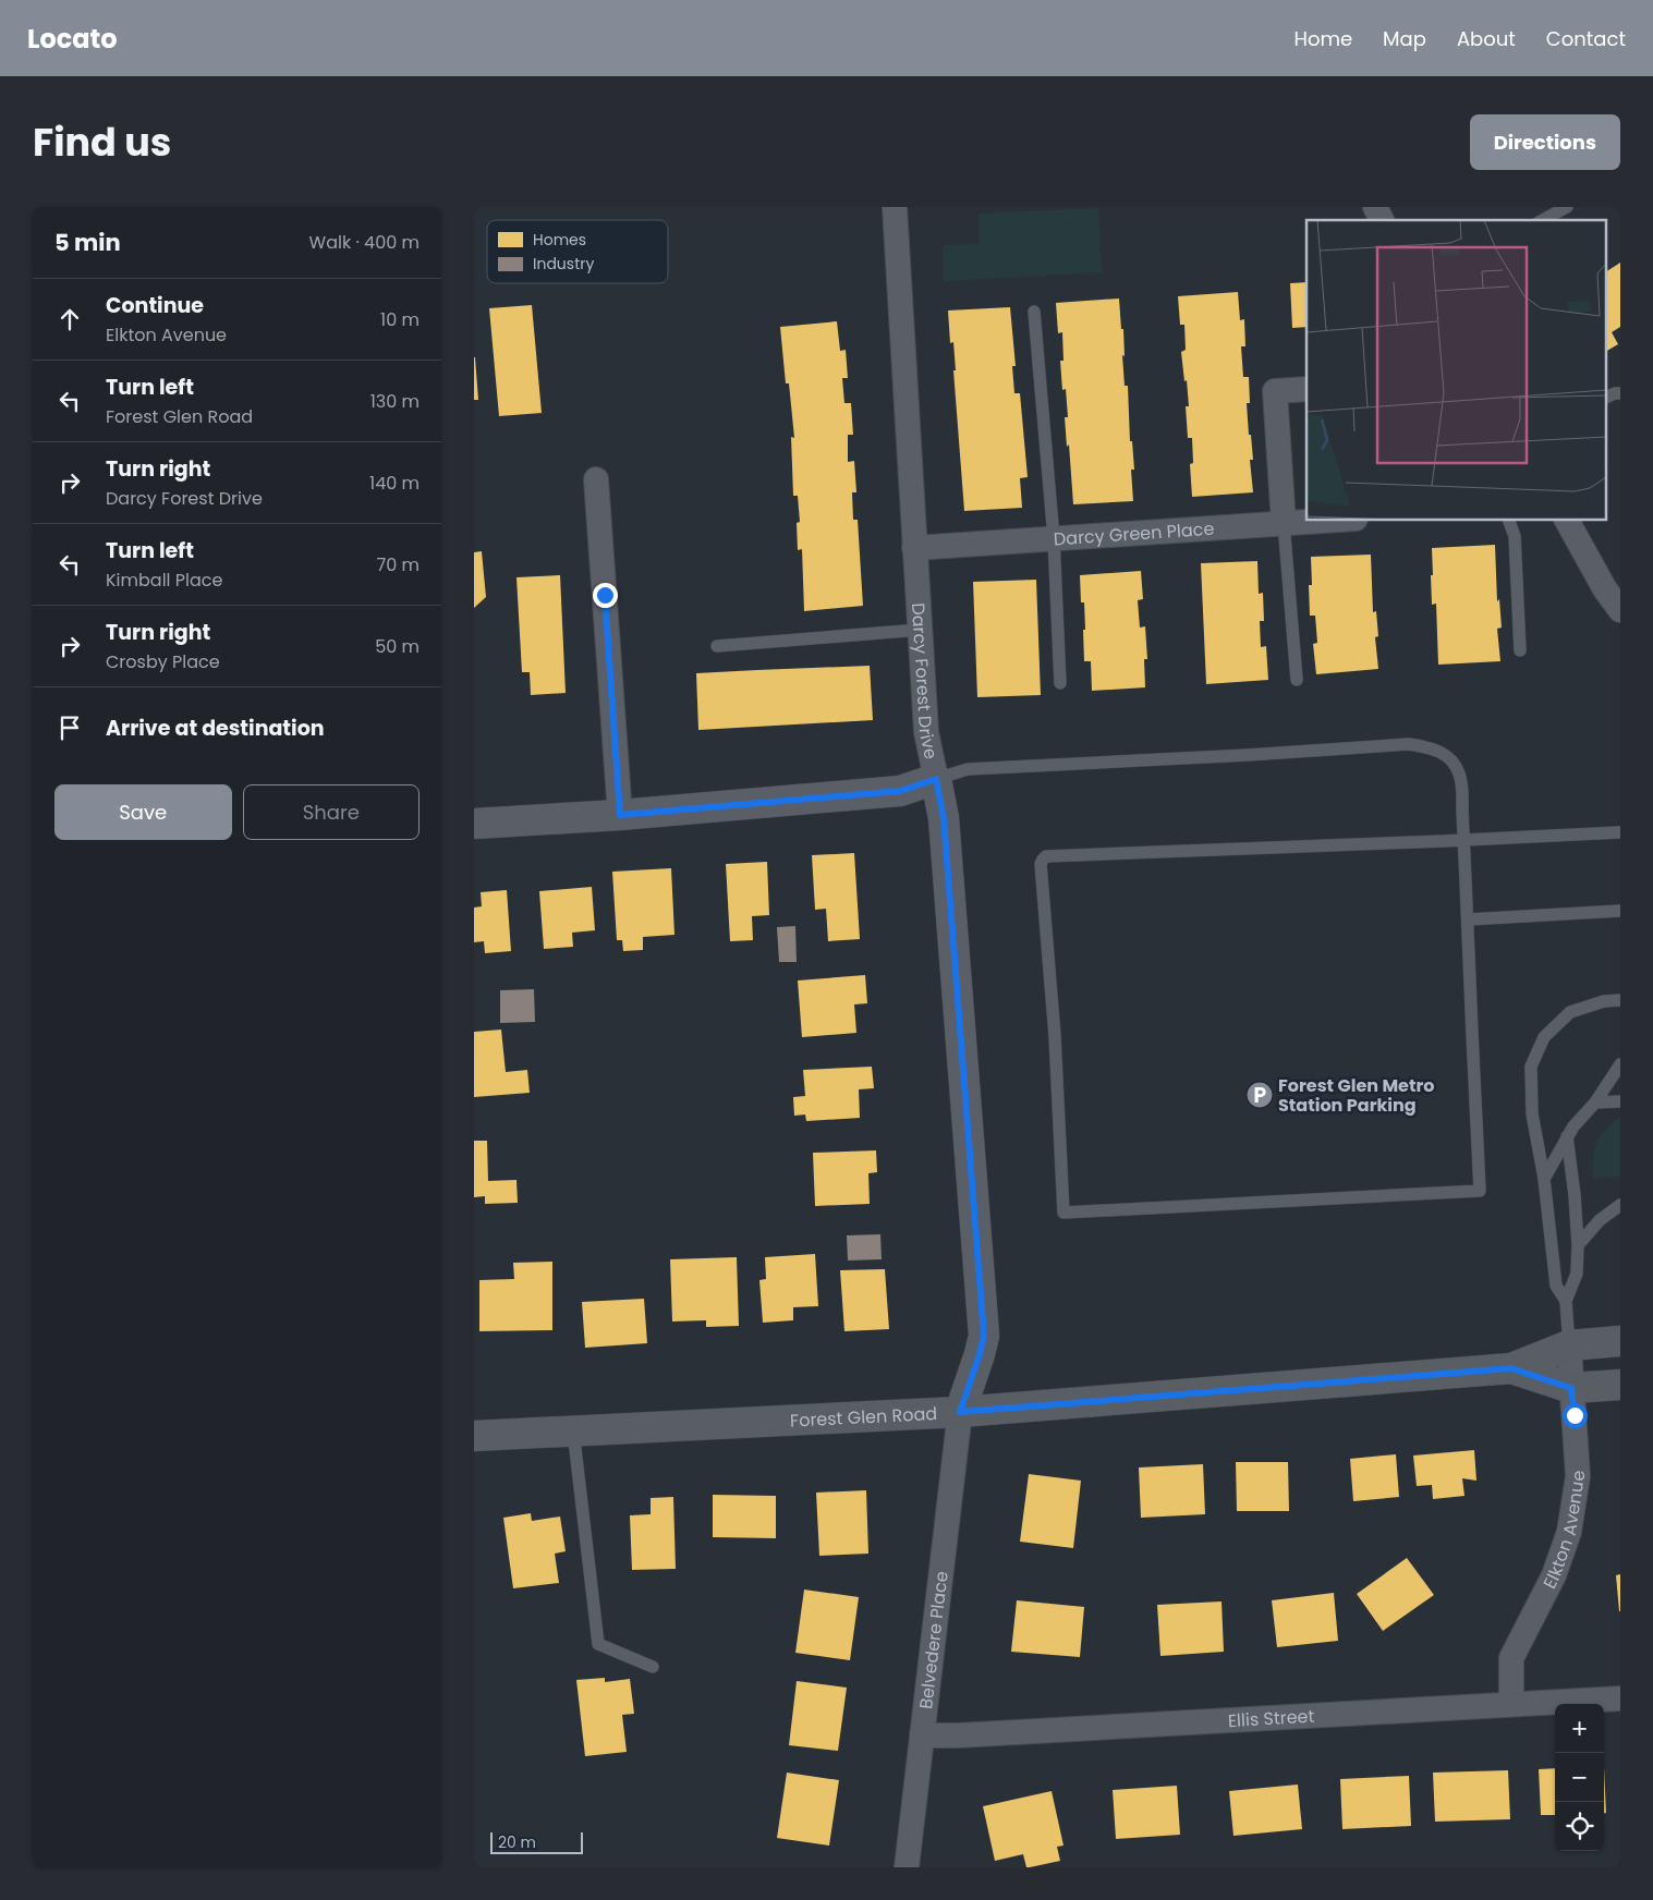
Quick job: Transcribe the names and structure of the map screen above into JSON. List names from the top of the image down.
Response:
{
  "streets": {
    "main road": ["Forest Glen Road"],
    "street": [
      "Darcy Green Place",
      "Darcy Forest Drive",
      "Elkton Avenue",
      "Belvedere Place",
      "Ellis Street"
    ]
  },
  "crossings": [
    ["Darcy Green Place", "Darcy Forest Drive"],
    ["Darcy Forest Drive", "Forest Glen Road"],
    ["Darcy Forest Drive", "Belvedere Place"],
    ["Forest Glen Road", "Elkton Avenue"],
    ["Forest Glen Road", "Belvedere Place"],
    ["Elkton Avenue", "Ellis Street"],
    ["Belvedere Place", "Ellis Street"]
  ],
  "places": {
    "parking": ["Forest Glen Metro Station Parking"]
  },
  "legend": ["Homes", "Industry"],
  "scale_bar": "20 m",
  "page": {
    "header": "Locato",
    "nav": [
      "Home",
      "Map",
      "About",
      "Contact"
    ],
    "title": "Find us",
    "buttons": [
      "Directions",
      ["Save", "Share"]
    ],
    "heading": ["5 min", "Walk · 400 m"],
    "list": [
      ["Continue", "Elkton Avenue", "10 m"],
      ["Turn left", "Forest Glen Road", "130 m"],
      ["Turn right", "Darcy Forest Drive", "140 m"],
      ["Turn left", "Kimball Place", "70 m"],
      ["Turn right", "Crosby Place", "50 m"],
      "Arrive at destination"
    ],
    "map_buttons": ["+", "−"],
    "scale": "20 m"
  }
}
